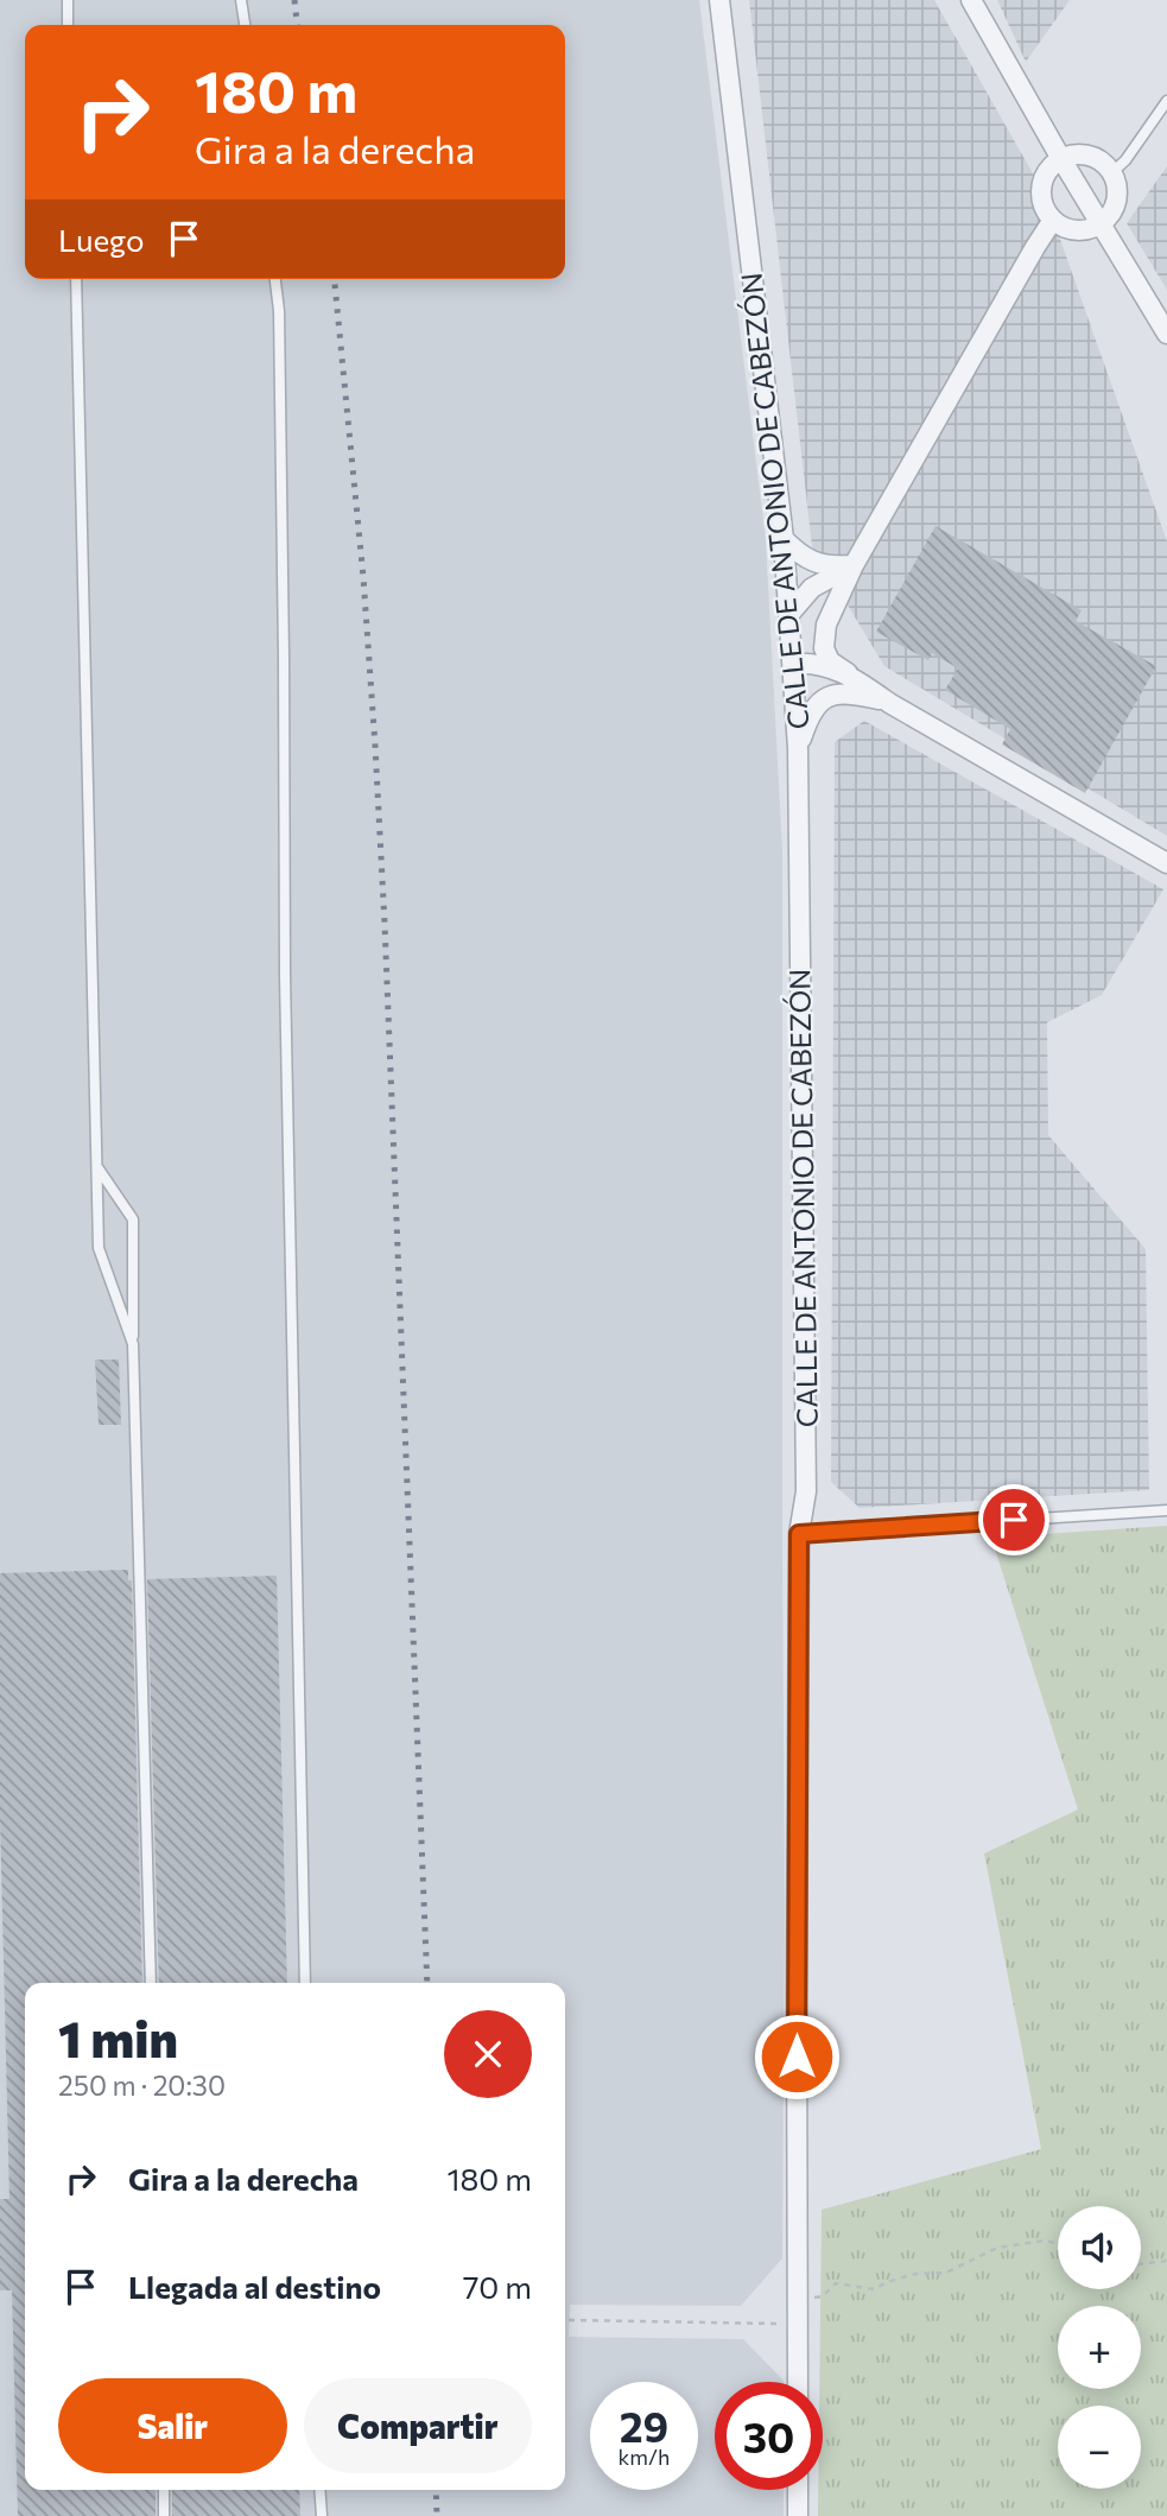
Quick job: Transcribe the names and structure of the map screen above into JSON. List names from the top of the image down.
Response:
{
  "streets": {
    "street": ["CALLE DE ANTONIO DE CABEZÓN"]
  },
  "page": {
    "turn": ["180 m", "Gira a la derecha"],
    "then": "Luego",
    "heading": ["1 min", "250 m · 20:30"],
    "list": [
      {
        "name": "Gira a la derecha",
        "value": "180 m"
      },
      {
        "name": "Llegada al destino",
        "value": "70 m"
      }
    ],
    "map_buttons": ["+", "−"],
    "buttons": ["Salir", "Compartir"],
    "speed": "29 km/h",
    "limit": "30"
  }
}
